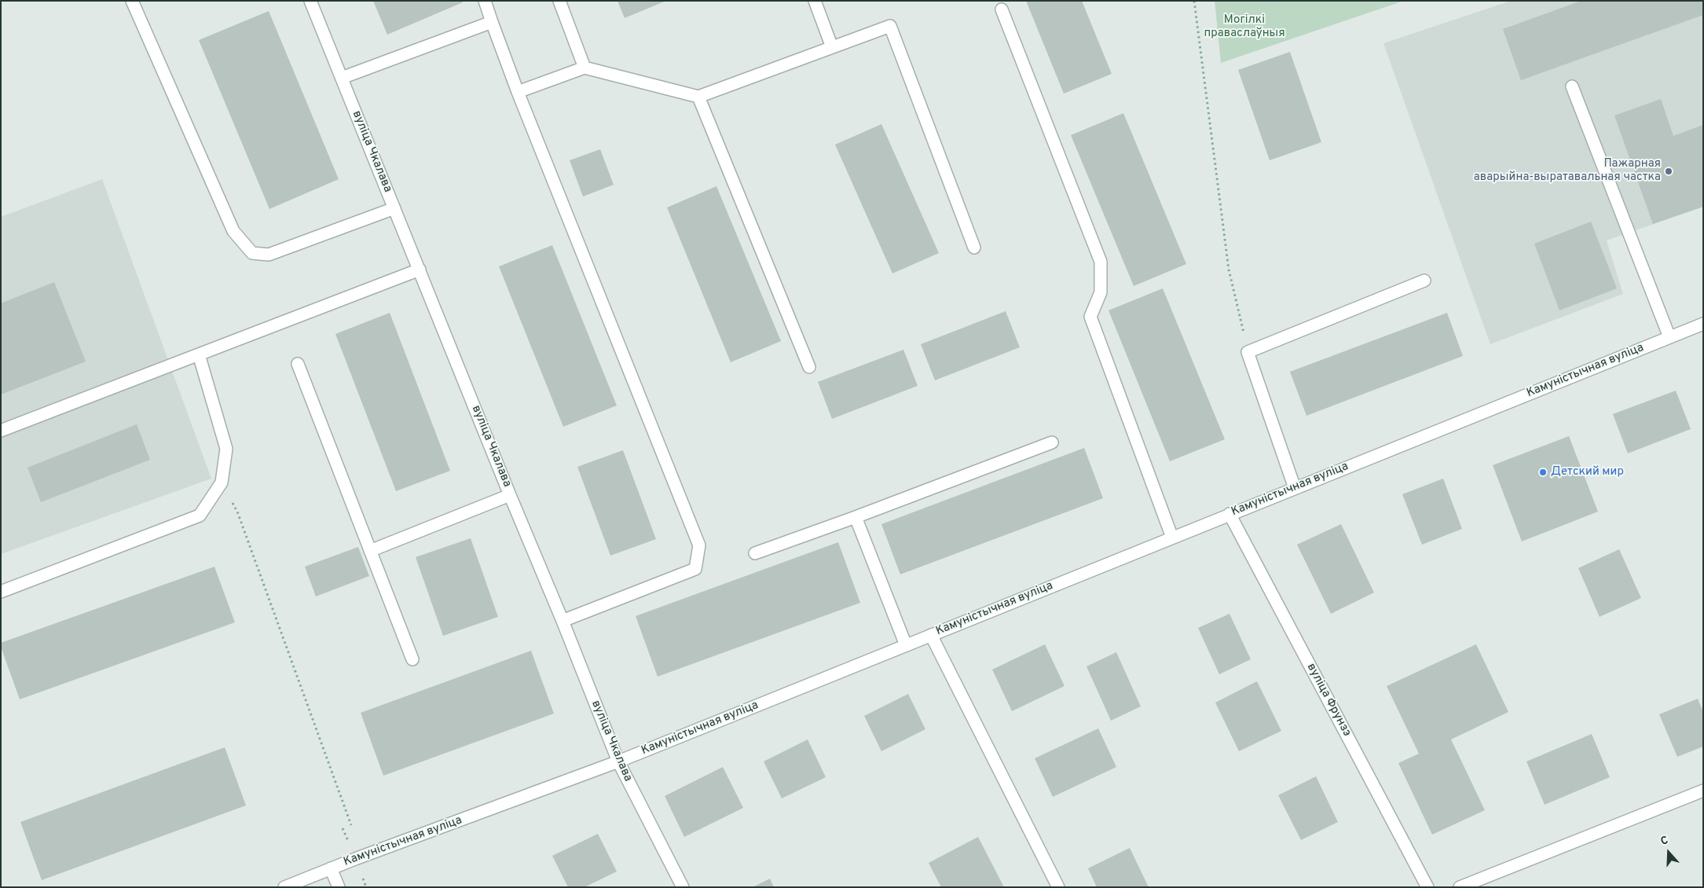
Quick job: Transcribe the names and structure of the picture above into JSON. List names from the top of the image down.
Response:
{
  "streets": {
    "street": ["вуліца Чкалава", "Камуністычная вуліца", "вуліца Фрунзэ"]
  },
  "crossings": [
    ["вуліца Чкалава", "Камуністычная вуліца"],
    ["Камуністычная вуліца", "вуліца Фрунзэ"]
  ],
  "parks": ["Могілкі праваслаўныя"],
  "places": ["Пажарная аварыйна-выратавальная частка", "Детский мир"],
  "north": "top"
}
